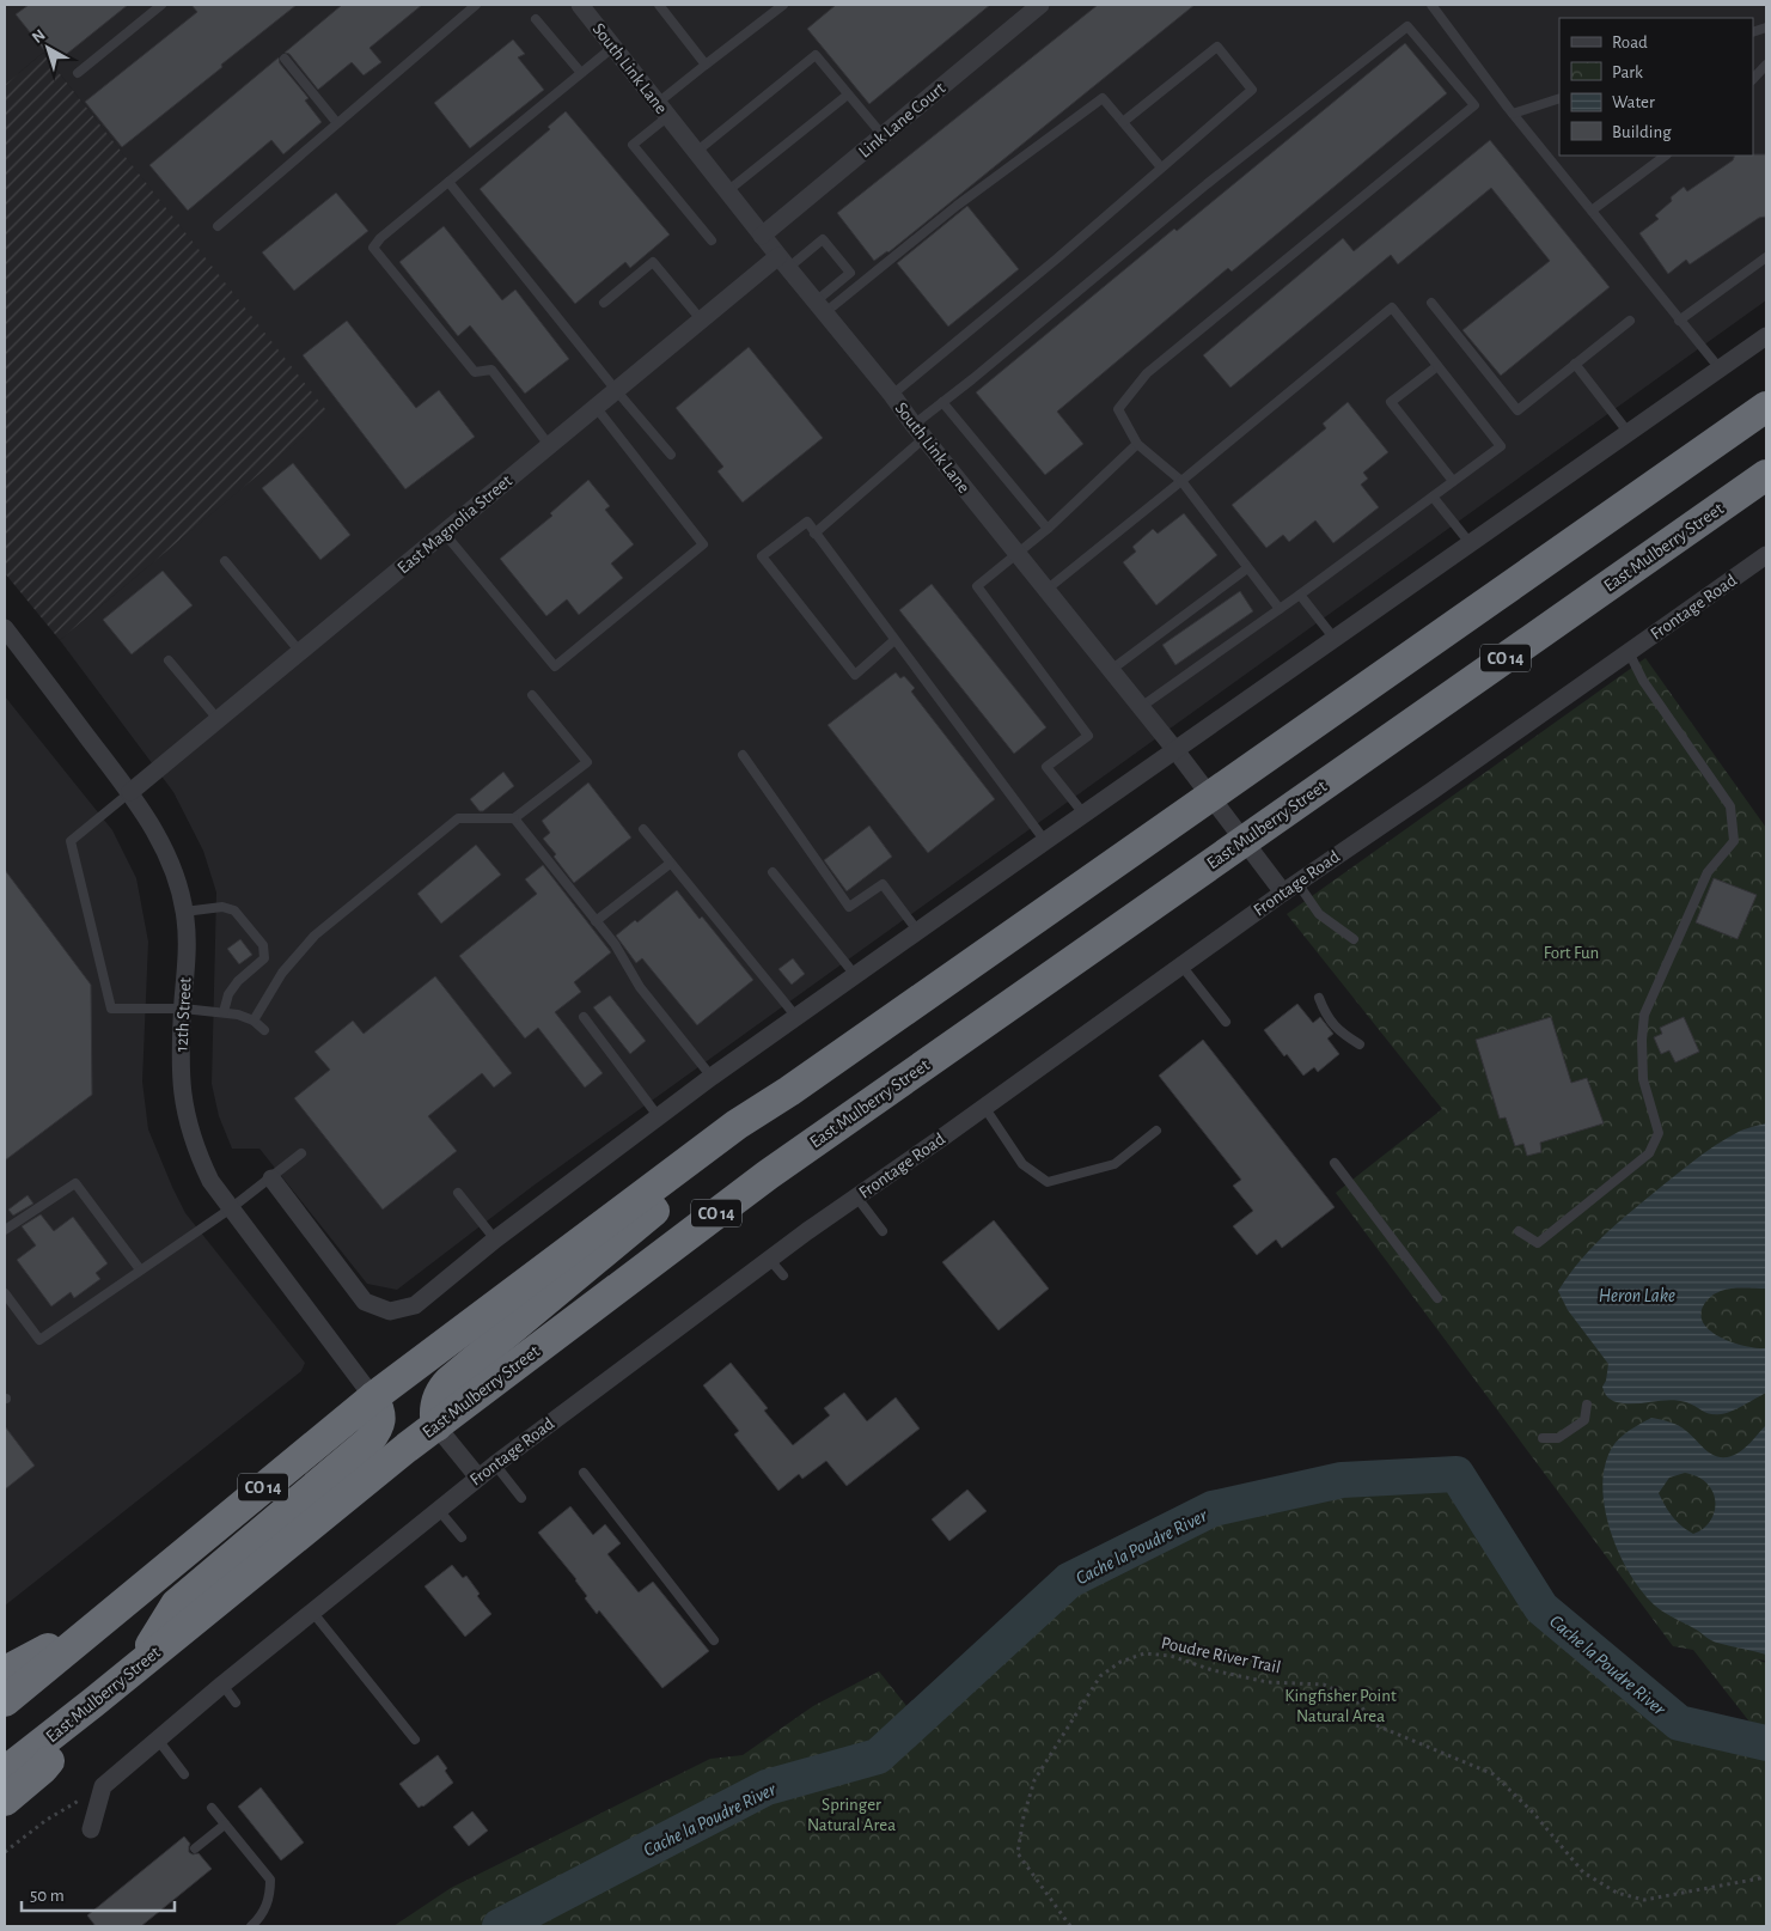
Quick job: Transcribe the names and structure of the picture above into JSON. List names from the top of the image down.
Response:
{
  "streets": {
    "highway": ["East Mulberry Street", "CO 14"],
    "street": [
      "South Link Lane",
      "Link Lane Court",
      "East Magnolia Street",
      "Frontage Road",
      "12th Street"
    ],
    "path": ["Poudre River Trail"]
  },
  "crossings": [
    ["South Link Lane", "Link Lane Court"],
    ["South Link Lane", "East Magnolia Street"],
    ["South Link Lane", "East Mulberry Street"],
    ["South Link Lane", "Frontage Road"],
    ["South Link Lane", "CO 14"],
    ["East Magnolia Street", "12th Street"],
    ["CO 14", "12th Street"]
  ],
  "water": ["Heron Lake", "Cache la Poudre River"],
  "parks": ["Fort Fun", "Kingfisher Point Natural Area", "Springer Natural Area"],
  "legend": [
    "Road",
    "Park",
    "Water",
    "Building"
  ],
  "scale_bar": "50 m",
  "north": "top left"
}
